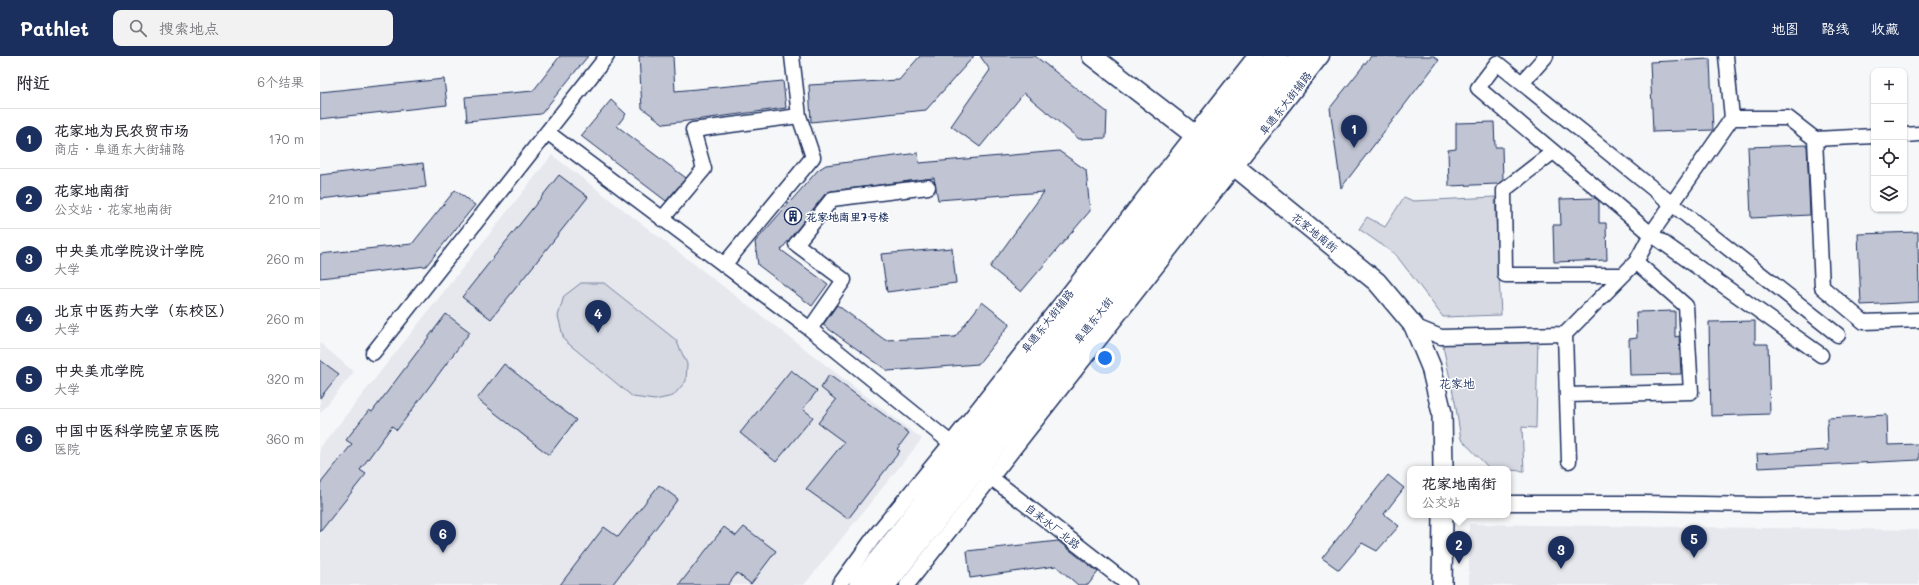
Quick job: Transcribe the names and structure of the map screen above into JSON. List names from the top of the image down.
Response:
{
  "streets": {
    "main road": ["阜通东大街"],
    "street": ["阜通东大街辅路", "花家地南街", "自来水厂北路"]
  },
  "crossings": [
    ["阜通东大街辅路", "花家地南街"],
    ["阜通东大街辅路", "阜通东大街"],
    ["阜通东大街辅路", "自来水厂北路"],
    ["花家地南街", "阜通东大街"],
    ["阜通东大街", "自来水厂北路"]
  ],
  "districts": ["花家地"],
  "places": {
    "building": ["花家地南里7号楼"]
  },
  "page": {
    "header": "Pathlet",
    "search": "搜索地点",
    "nav": ["地图", "路线", "收藏"],
    "heading": ["附近", "6个结果"],
    "map_buttons": ["+", "−"],
    "list": [
      {
        "mark": "1",
        "name": "花家地为民农贸市场",
        "note": "商店 · 阜通东大街辅路",
        "value": "170 m"
      },
      {
        "mark": "2",
        "name": "花家地南街",
        "note": "公交站 · 花家地南街",
        "value": "210 m"
      },
      {
        "mark": "3",
        "name": "中央美术学院设计学院",
        "note": "大学",
        "value": "260 m"
      },
      {
        "mark": "4",
        "name": "北京中医药大学（东校区）",
        "note": "大学",
        "value": "260 m"
      },
      {
        "mark": "5",
        "name": "中央美术学院",
        "note": "大学",
        "value": "320 m"
      },
      {
        "mark": "6",
        "name": "中国中医科学院望京医院",
        "note": "医院",
        "value": "360 m"
      }
    ],
    "pins": [
      "1",
      "4",
      "6",
      "5",
      "2",
      "3"
    ],
    "popup": ["花家地南街", "公交站"]
  }
}
